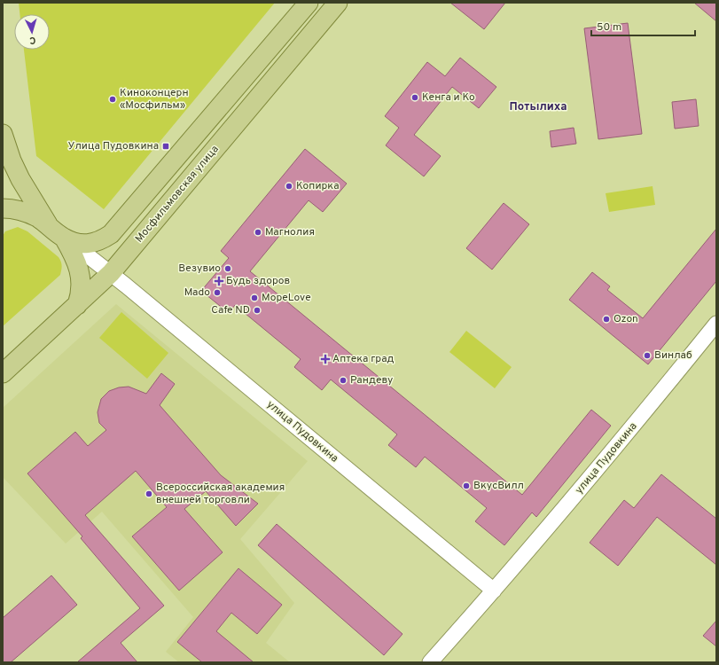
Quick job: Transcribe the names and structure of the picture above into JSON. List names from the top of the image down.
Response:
{
  "streets": {
    "main road": ["Мосфильмовская улица"],
    "street": ["улица Пудовкина"]
  },
  "crossings": [
    ["Мосфильмовская улица", "улица Пудовкина"]
  ],
  "districts": ["Потылиха"],
  "places": {
    "other": [
      "Кенга и Ко",
      "Киноконцерн «Мосфильм»",
      "Копирка",
      "Магнолия",
      "Везувио",
      "Mado",
      "МореLove",
      "Cafe ND",
      "Ozon",
      "Винлаб",
      "Рандеву",
      "ВкусВилл",
      "Всероссийская академия внешней торговли"
    ],
    "transit": ["Улица Пудовкина"],
    "health": ["Будь здоров", "Аптека град"]
  },
  "scale_bar": "50 m",
  "north": "bottom"
}
